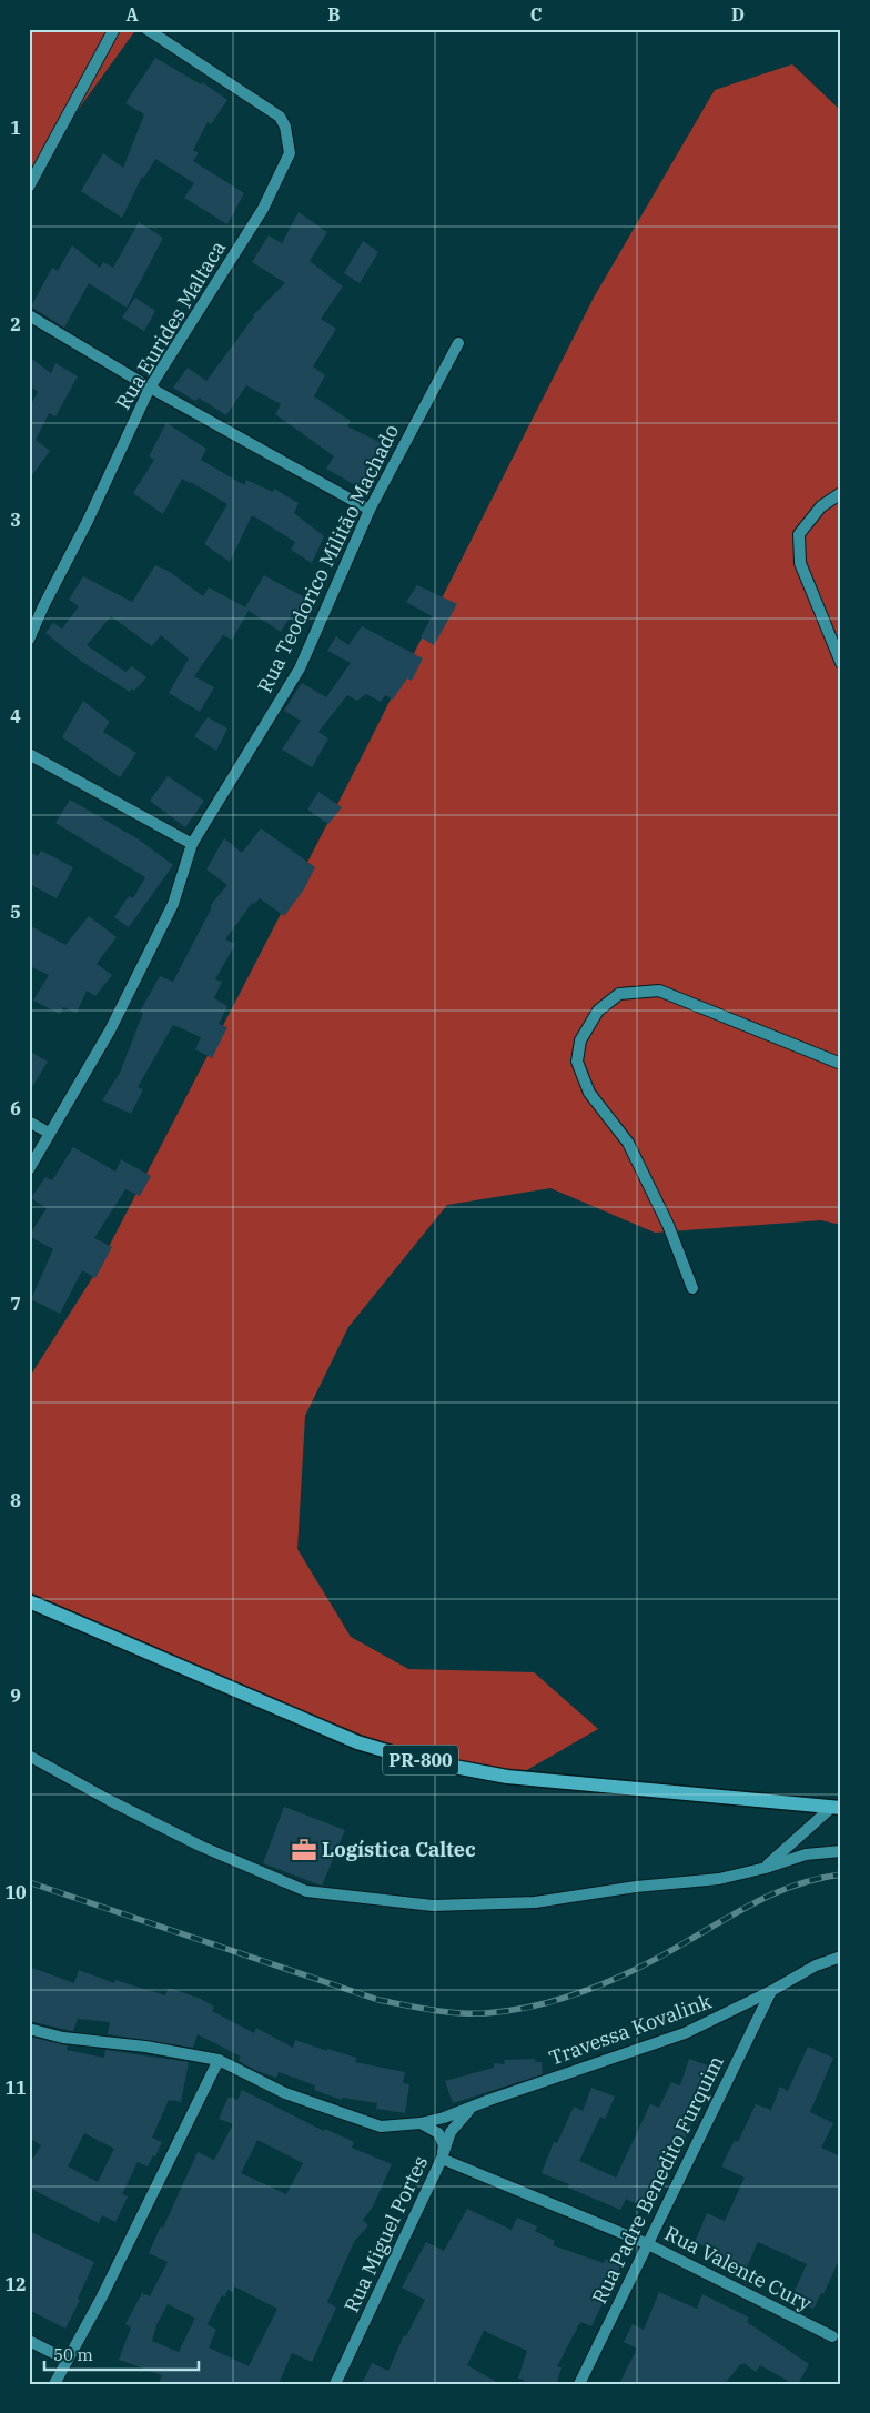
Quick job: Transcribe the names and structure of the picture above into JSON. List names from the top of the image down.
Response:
{
  "streets": {
    "main road": ["PR-800"],
    "street": [
      "Rua Eurides Maltaca",
      "Rua Teodorico Militão Machado",
      "Travessa Kovalink",
      "Rua Padre Benedito Furquim",
      "Rua Miguel Portes",
      "Rua Valente Cury"
    ]
  },
  "crossings": [
    ["Travessa Kovalink", "Rua Padre Benedito Furquim"],
    ["Travessa Kovalink", "Rua Miguel Portes"],
    ["Rua Padre Benedito Furquim", "Rua Valente Cury"],
    ["Rua Miguel Portes", "Rua Valente Cury"]
  ],
  "places": {
    "office": ["Logística Caltec"]
  },
  "scale_bar": "50 m",
  "grid": {
    "columns": [
      "A",
      "B",
      "C",
      "D"
    ],
    "rows": [
      "1",
      "2",
      "3",
      "4",
      "5",
      "6",
      "7",
      "8",
      "9",
      "10",
      "11",
      "12"
    ]
  }
}
